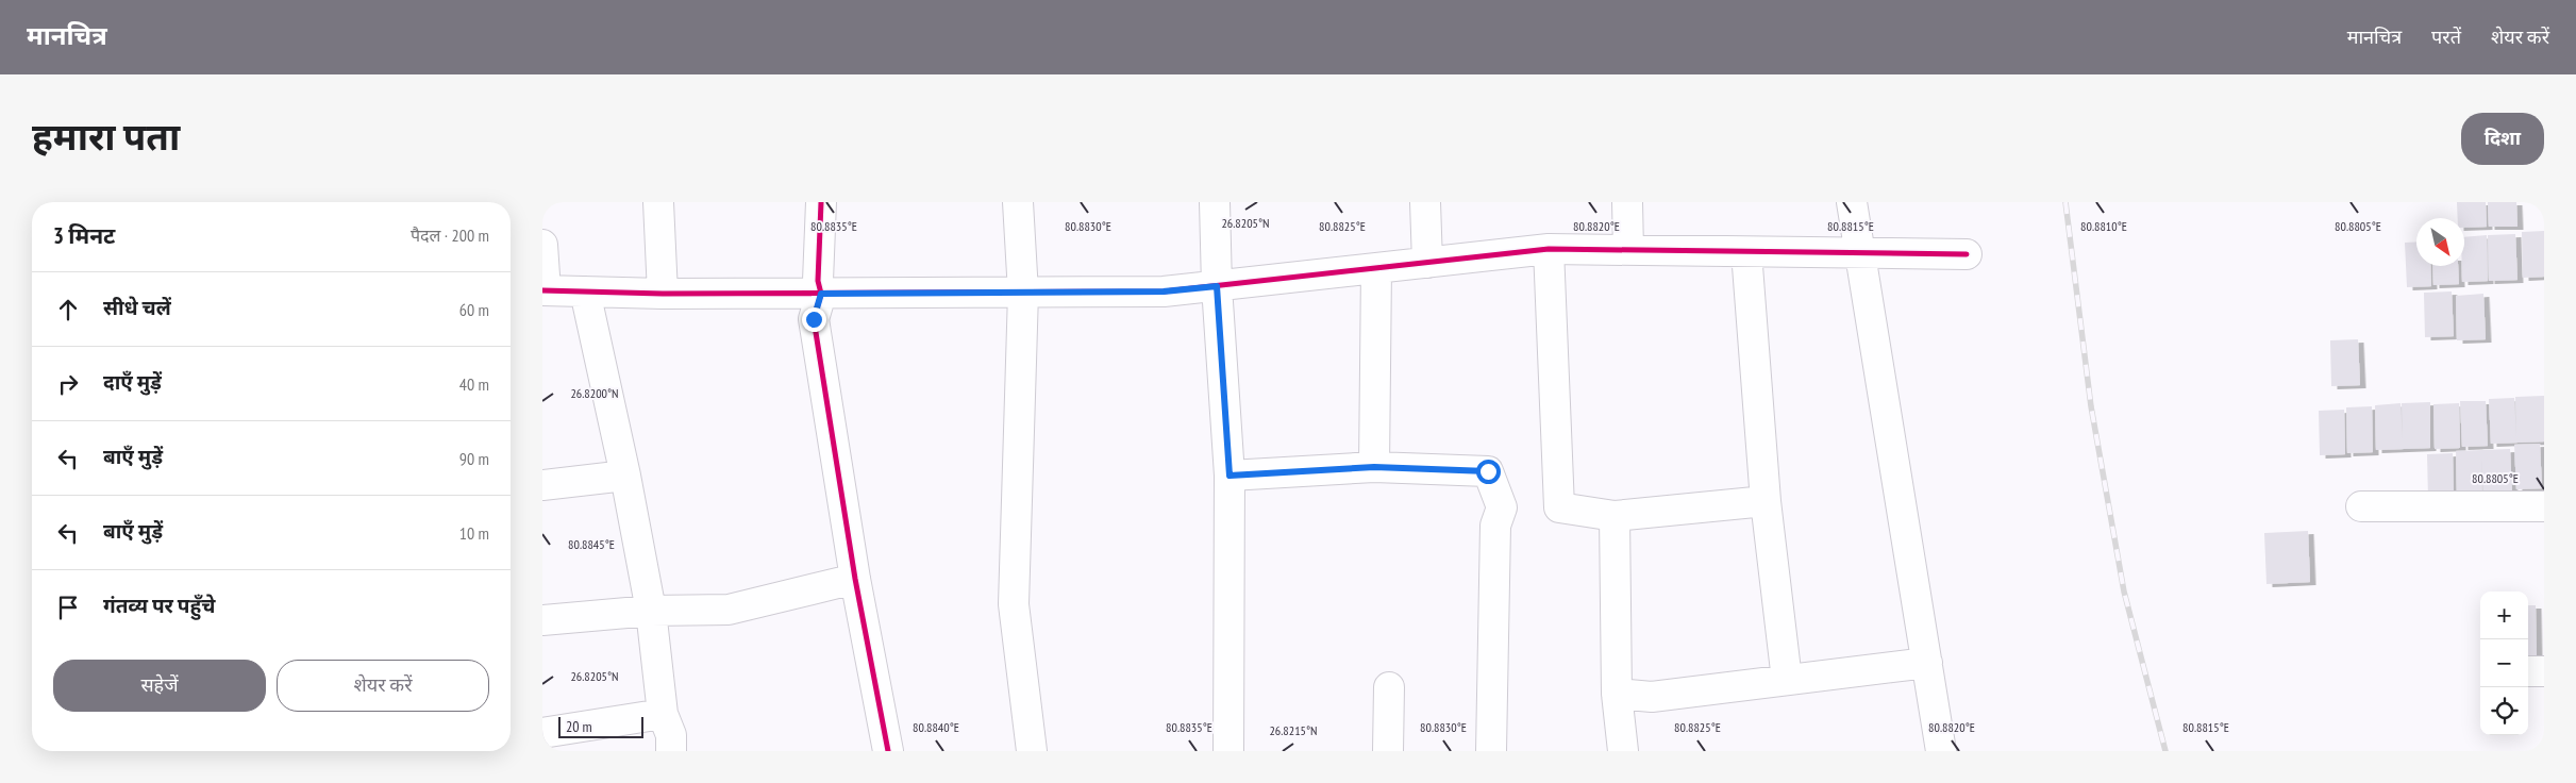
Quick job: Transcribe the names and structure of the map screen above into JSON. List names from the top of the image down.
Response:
{
  "scale_bar": "20 m",
  "north": "bottom right",
  "page": {
    "header": "मानचित्र",
    "nav": ["मानचित्र", "परतें", "शेयर करें"],
    "title": "हमारा पता",
    "buttons": [
      "दिशा",
      ["सहेजें", "शेयर करें"]
    ],
    "heading": ["3 मिनट", "पैदल · 200 m"],
    "list": [
      ["सीधे चलें", "60 m"],
      ["दाएँ मुड़ें", "40 m"],
      ["बाएँ मुड़ें", "90 m"],
      ["बाएँ मुड़ें", "10 m"],
      "गंतव्य पर पहुँचे"
    ],
    "map_buttons": ["+", "−"],
    "scale": "20 m"
  },
  "coordinates": [
    "26.8205°N",
    "80.8835°E",
    "80.8825°E",
    "80.8820°E",
    "80.8815°E",
    "80.8810°E",
    "80.8805°E",
    "80.8830°E",
    "26.8200°N",
    "80.8845°E",
    "80.8840°E",
    "26.8215°N"
  ]
}
